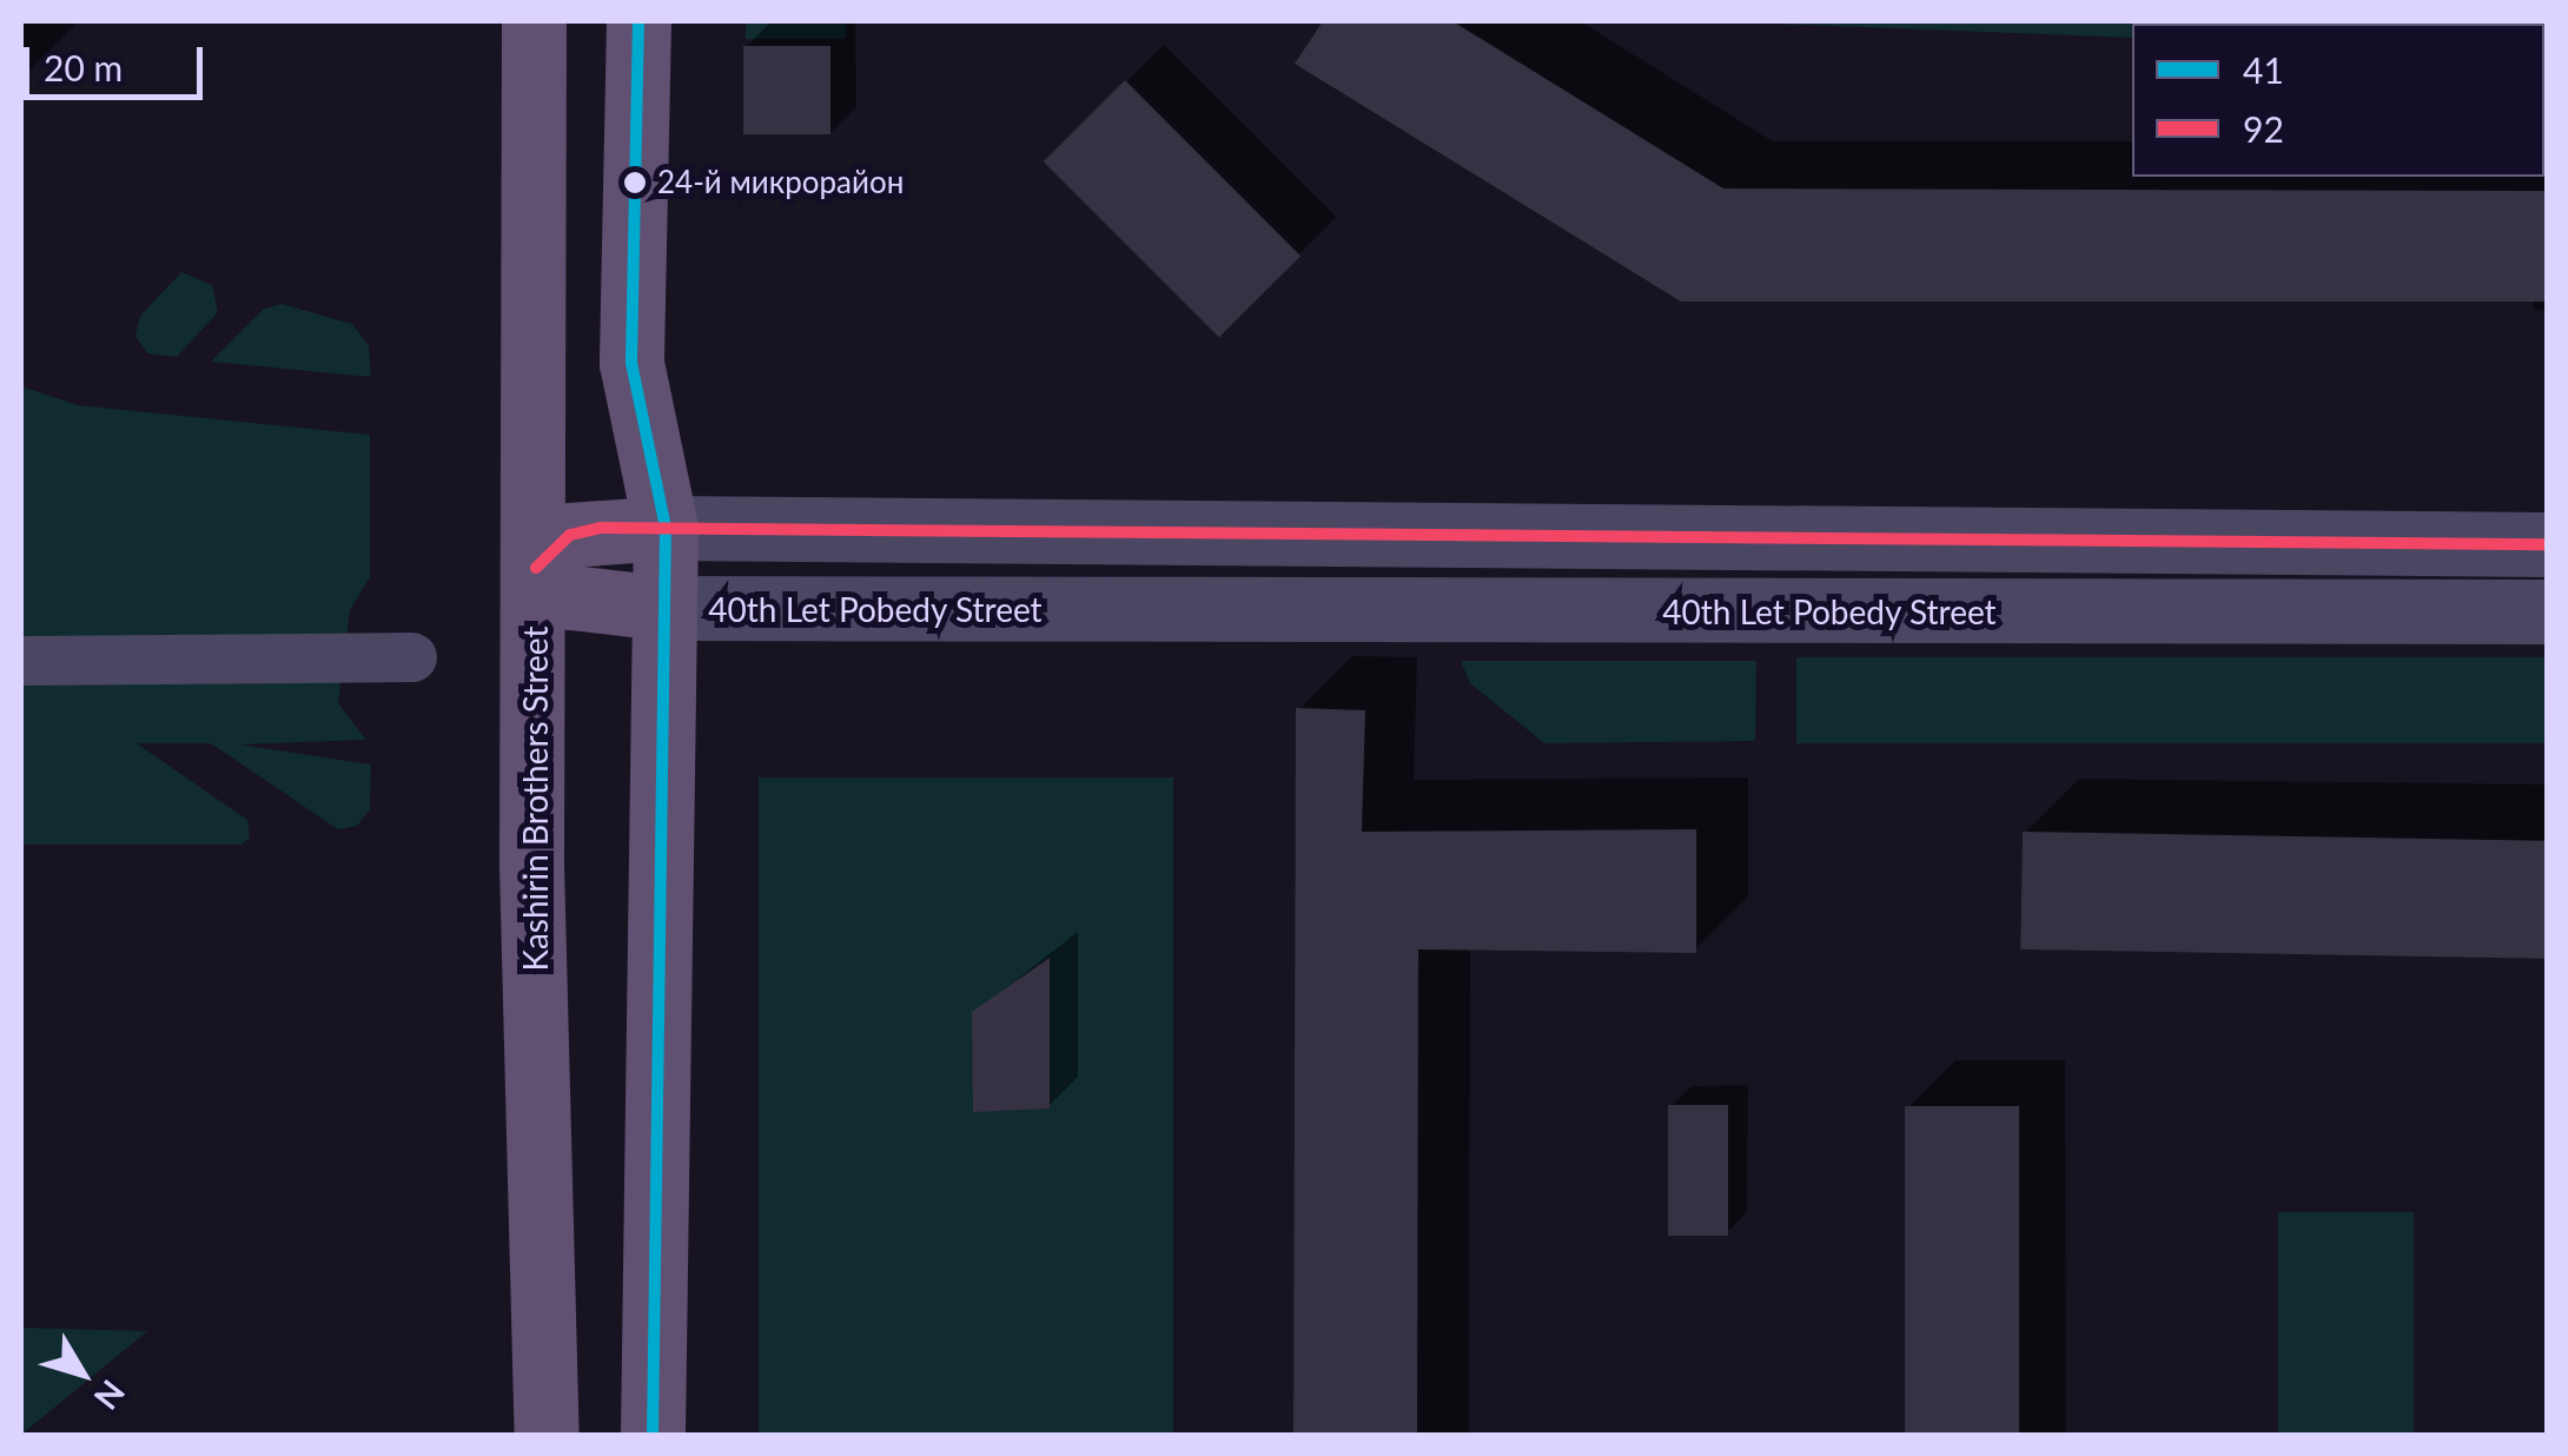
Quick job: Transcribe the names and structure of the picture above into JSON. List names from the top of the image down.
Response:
{
  "streets": {
    "main road": ["40th Let Pobedy Street", "Kashirin Brothers Street"]
  },
  "crossings": [
    ["40th Let Pobedy Street", "Kashirin Brothers Street"]
  ],
  "places": ["24-й микрорайон"],
  "lines": ["transit line 41", "transit line 92"],
  "legend": ["41", "92"],
  "scale_bar": "20 m",
  "north": "bottom right"
}
